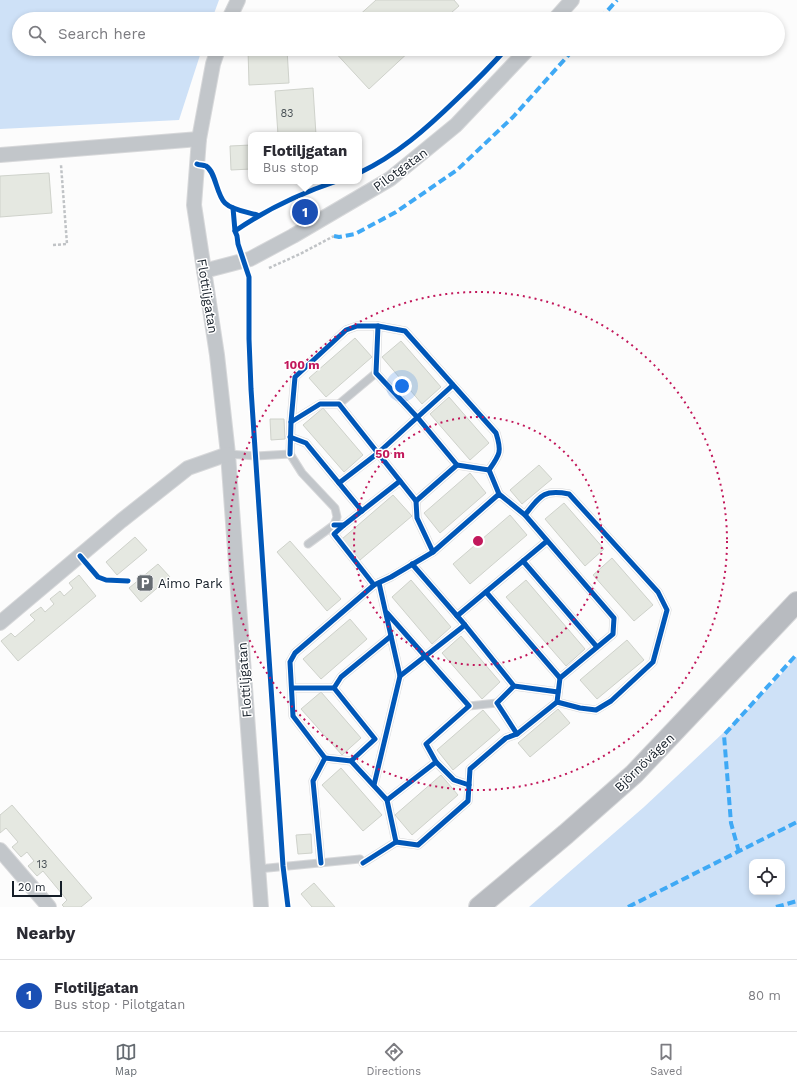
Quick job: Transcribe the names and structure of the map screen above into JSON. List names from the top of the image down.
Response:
{
  "streets": {
    "main road": ["Björnövägen"],
    "street": ["Pilotgatan", "Flottiljgatan"]
  },
  "crossings": [
    ["Pilotgatan", "Flottiljgatan"]
  ],
  "places": {
    "parking": ["Aimo Park"]
  },
  "house_numbers": ["83", "13"],
  "scale_bar": "20 m",
  "page": {
    "search": "Search here",
    "popup": ["Flotiljgatan", "Bus stop"],
    "pins": "1",
    "scale": "20 m",
    "heading": "Nearby",
    "list": [
      {
        "mark": "1",
        "name": "Flotiljgatan",
        "note": "Bus stop · Pilotgatan",
        "value": "80 m"
      }
    ],
    "nav": ["Map", "Directions", "Saved"]
  },
  "rings": ["100 m", "50 m"]
}
